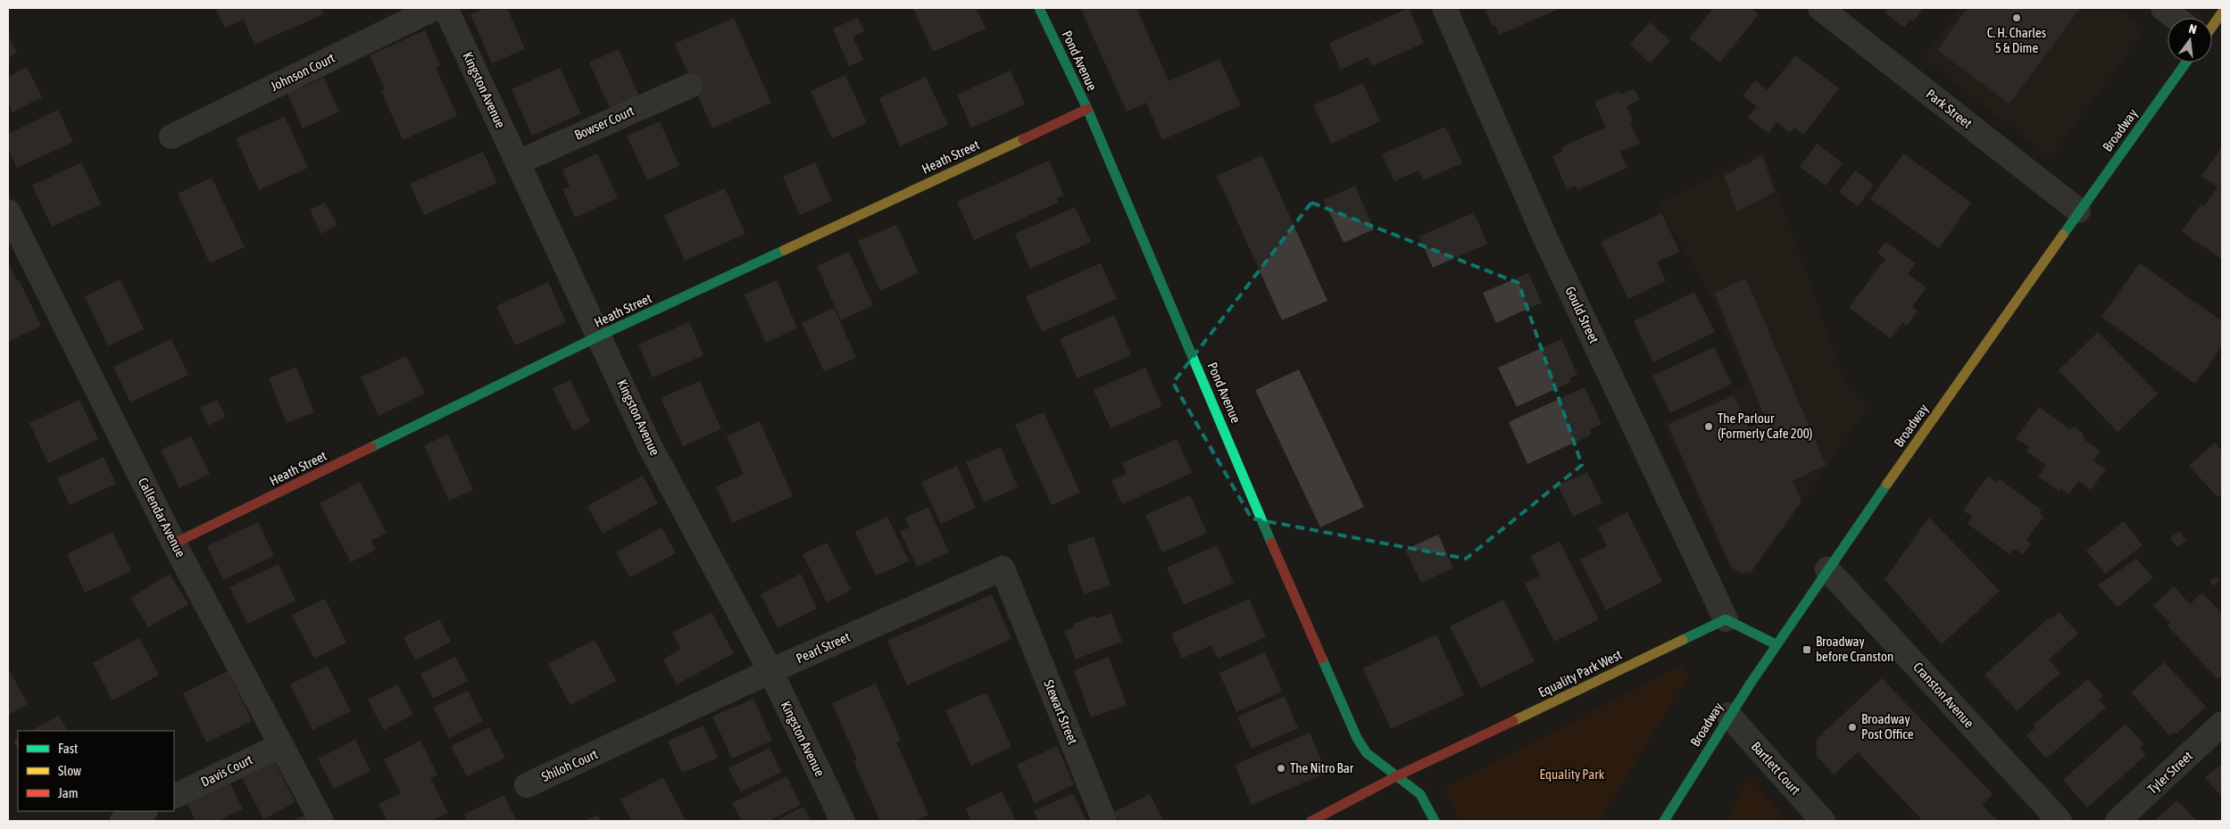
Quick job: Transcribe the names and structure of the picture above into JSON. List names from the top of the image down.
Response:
{
  "streets": {
    "street": [
      "Pond Avenue",
      "Johnson Court",
      "Kingston Avenue",
      "Park Street",
      "Bowser Court",
      "Broadway",
      "Heath Street",
      "Gould Street",
      "Callendar Avenue",
      "Pearl Street",
      "Equality Park West",
      "Cranston Avenue",
      "Stewart Street",
      "Shiloh Court",
      "Bartlett Court",
      "Davis Court",
      "Tyler Street"
    ]
  },
  "crossings": [
    ["Pond Avenue", "Heath Street"],
    ["Pond Avenue", "Equality Park West"],
    ["Kingston Avenue", "Bowser Court"],
    ["Kingston Avenue", "Heath Street"],
    ["Kingston Avenue", "Pearl Street"],
    ["Park Street", "Broadway"],
    ["Broadway", "Cranston Avenue"],
    ["Broadway", "Bartlett Court"],
    ["Heath Street", "Callendar Avenue"],
    ["Gould Street", "Equality Park West"],
    ["Callendar Avenue", "Davis Court"],
    ["Pearl Street", "Stewart Street"],
    ["Pearl Street", "Shiloh Court"]
  ],
  "parks": ["Equality Park"],
  "places": {
    "other": [
      "C. H. Charles 5 & Dime",
      "The Parlour (Formerly Cafe 200)",
      "Broadway Post Office",
      "The Nitro Bar"
    ],
    "transit": ["Broadway before Cranston"]
  },
  "legend": ["Fast", "Slow", "Jam"],
  "north": "top"
}
